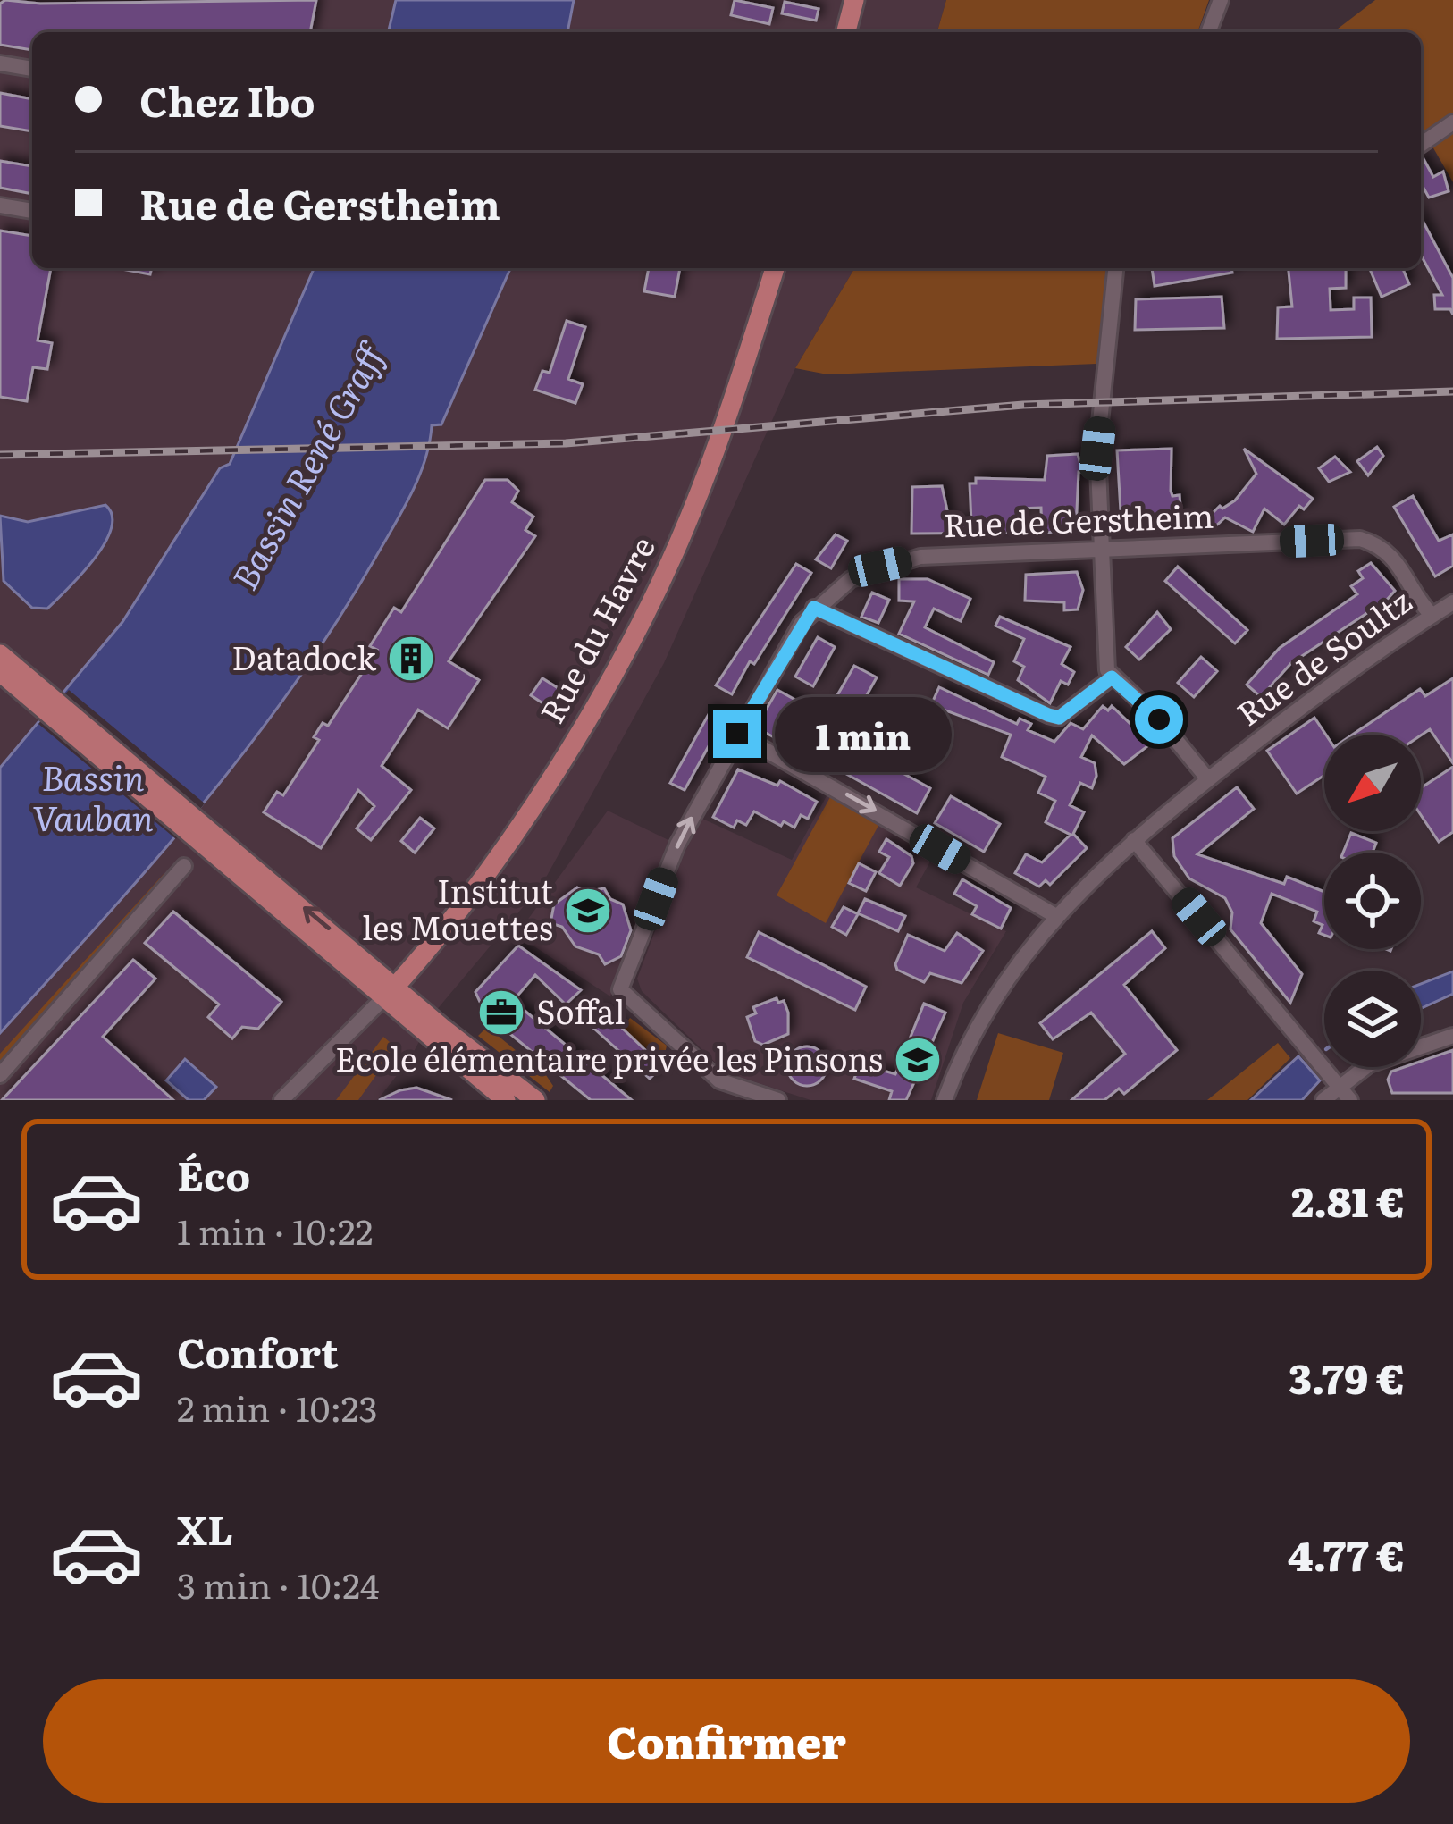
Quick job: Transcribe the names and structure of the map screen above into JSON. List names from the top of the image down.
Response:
{
  "streets": {
    "main road": ["Rue du Havre"],
    "street": ["Rue de Gerstheim", "Rue de Soultz"]
  },
  "crossings": [
    ["Rue de Gerstheim", "Rue de Soultz"]
  ],
  "water": ["Bassin René Graff", "Bassin Vauban"],
  "places": {
    "building": ["Datadock"],
    "school or university": ["Institut les Mouettes", "Ecole élémentaire privée les Pinsons"],
    "office": ["Soffal"]
  },
  "north": "bottom left",
  "page": {
    "banner": ["Chez Ibo", "Rue de Gerstheim"],
    "bubble": "1 min",
    "list": [
      {
        "name": "Éco",
        "note": "1 min · 10:22",
        "value": "2.81 €"
      },
      {
        "name": "Confort",
        "note": "2 min · 10:23",
        "value": "3.79 €"
      },
      {
        "name": "XL",
        "note": "3 min · 10:24",
        "value": "4.77 €"
      }
    ],
    "buttons": "Confirmer"
  }
}
